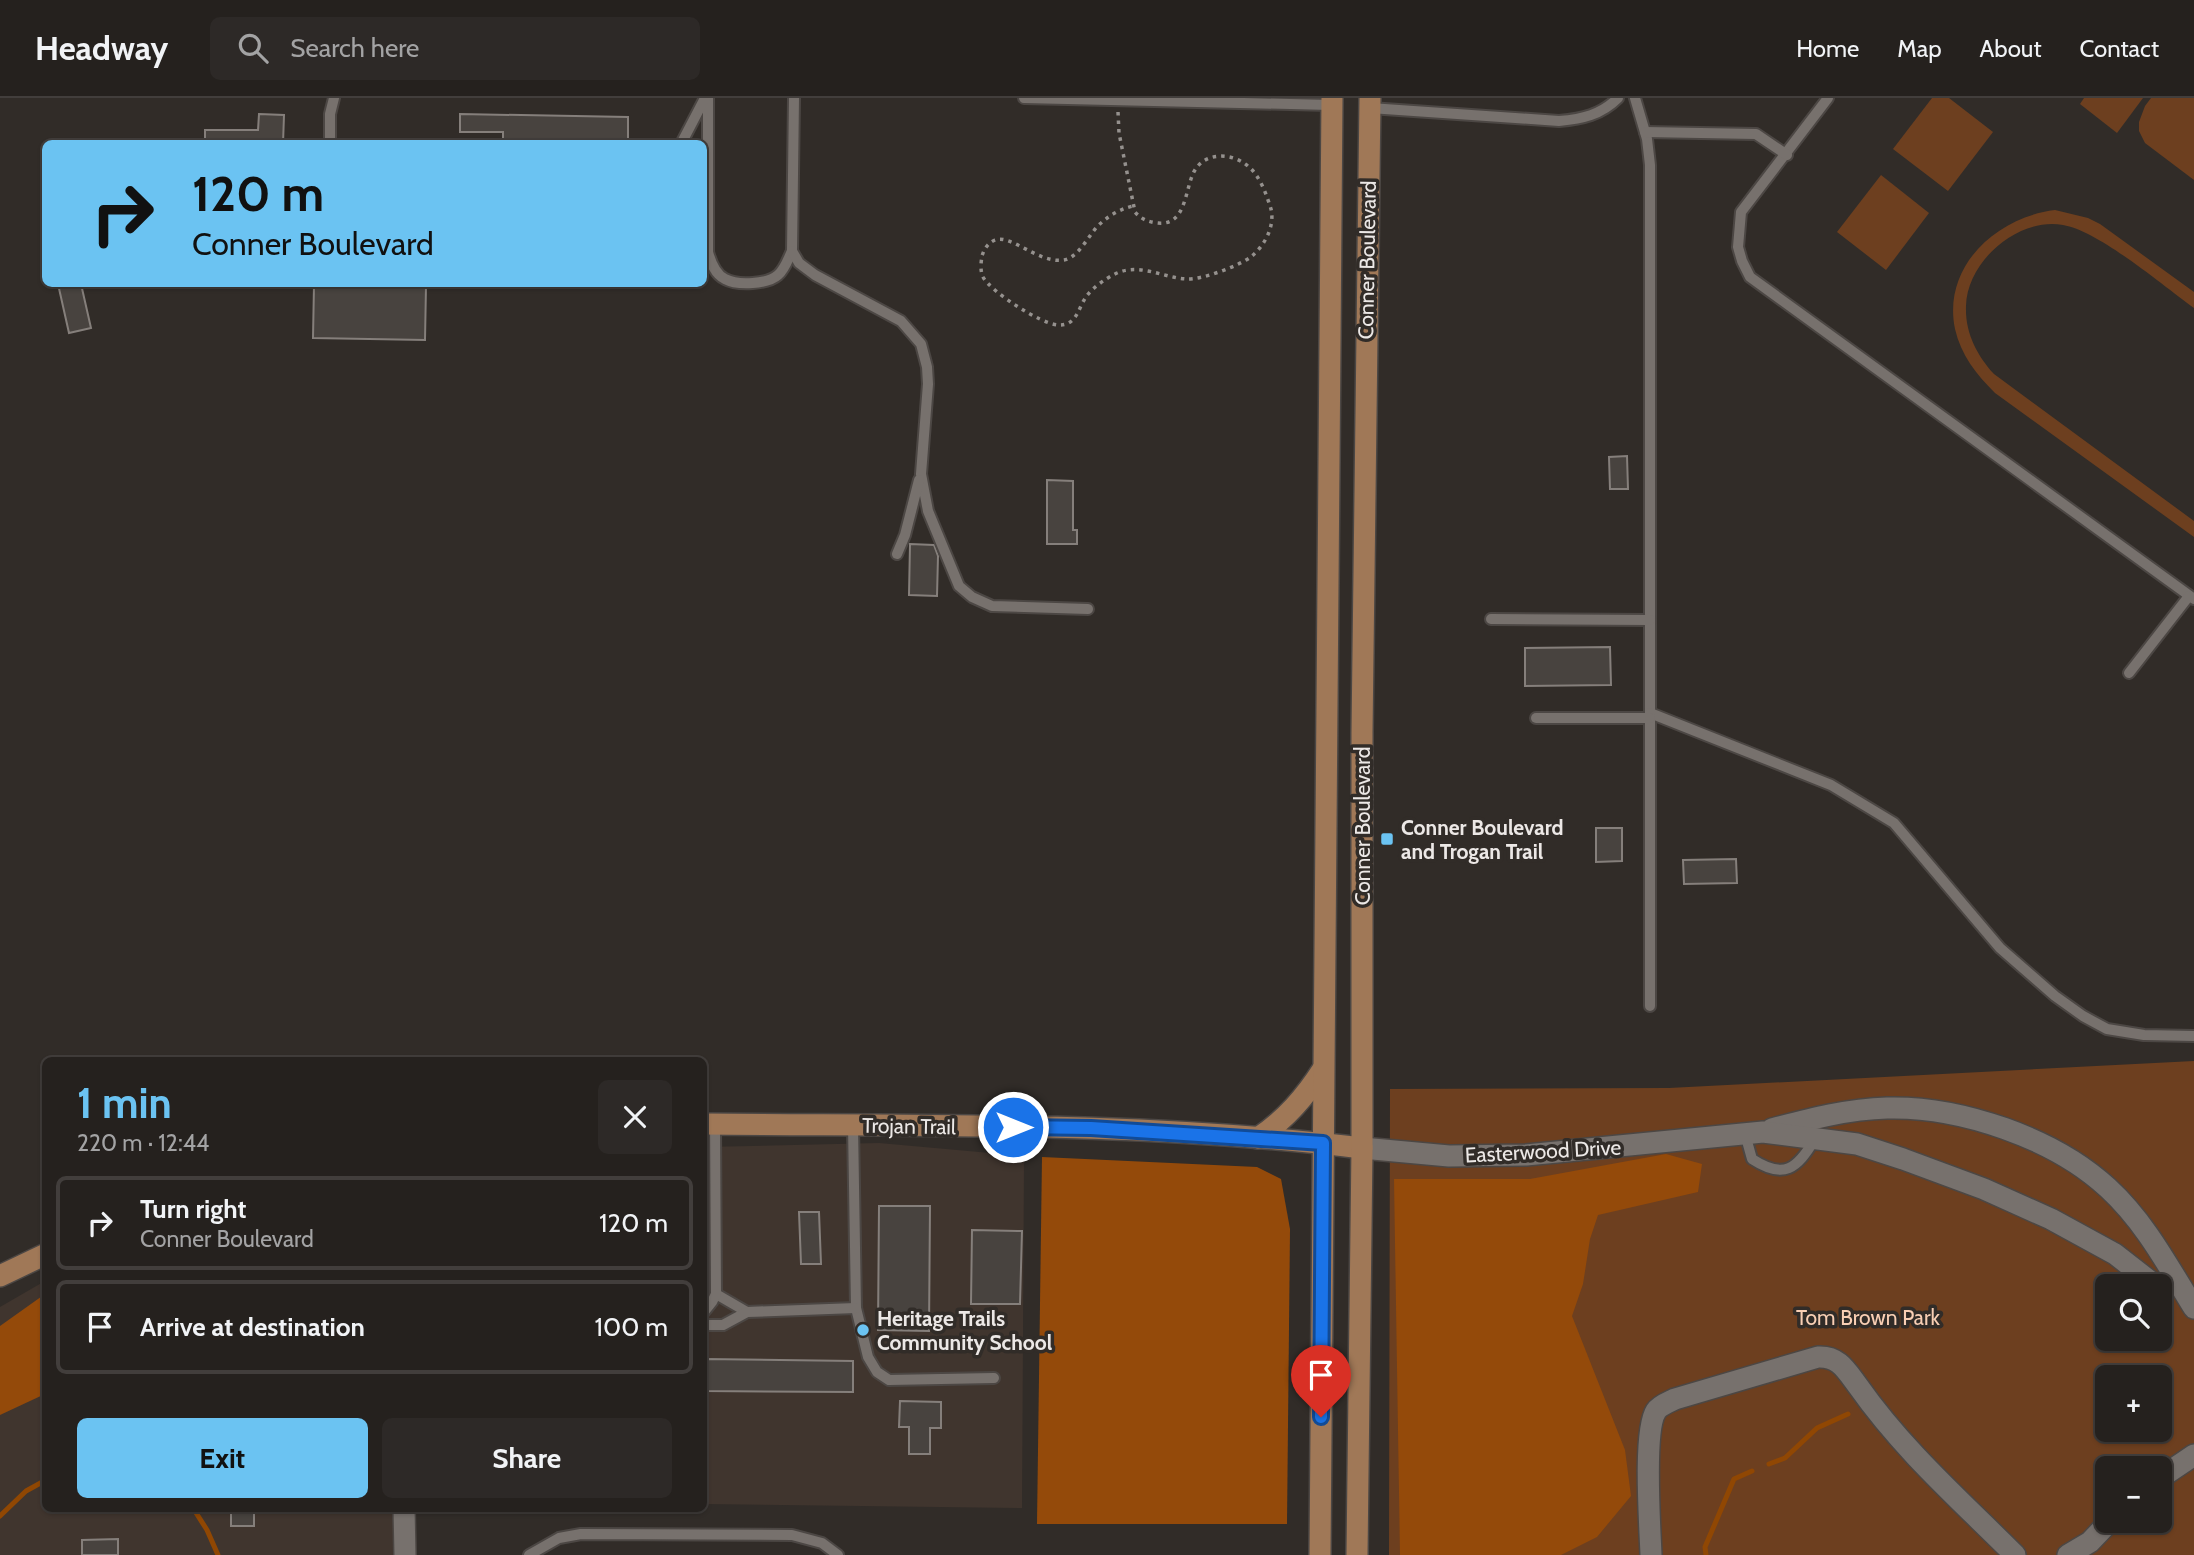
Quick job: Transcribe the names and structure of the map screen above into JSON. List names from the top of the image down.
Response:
{
  "streets": {
    "main road": ["Conner Boulevard", "Trojan Trail", "Easterwood Drive"]
  },
  "crossings": [
    ["Conner Boulevard", "Trojan Trail"],
    ["Conner Boulevard", "Easterwood Drive"],
    ["Trojan Trail", "Easterwood Drive"]
  ],
  "parks": ["Tom Brown Park"],
  "places": {
    "transit": ["Conner Boulevard and Trogan Trail"],
    "other": ["Heritage Trails Community School"]
  },
  "page": {
    "header": "Headway",
    "search": "Search here",
    "nav": [
      "Home",
      "Map",
      "About",
      "Contact"
    ],
    "turn": ["120 m", "Conner Boulevard"],
    "heading": ["1 min", "220 m · 12:44"],
    "list": [
      {
        "name": "Turn right",
        "note": "Conner Boulevard",
        "value": "120 m"
      },
      {
        "name": "Arrive at destination",
        "value": "100 m"
      }
    ],
    "map_buttons": ["+", "−"],
    "buttons": ["Exit", "Share"]
  }
}
